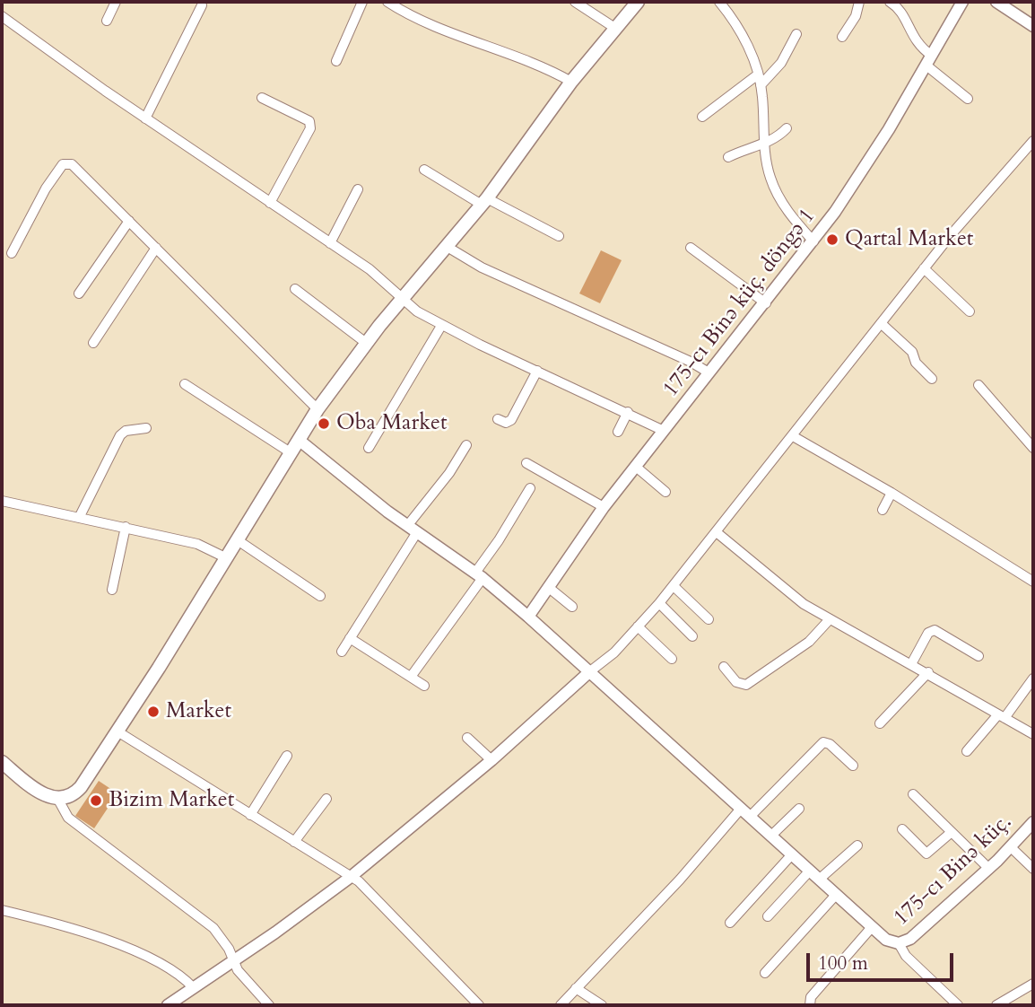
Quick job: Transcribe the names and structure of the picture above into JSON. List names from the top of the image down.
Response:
{
  "streets": {
    "street": ["175-cı Binə küç. döngə 1", "175-cı Binə küç."]
  },
  "places": [
    "Qartal Market",
    "Oba Market",
    "Market",
    "Bizim Market"
  ],
  "scale_bar": "100 m"
}
